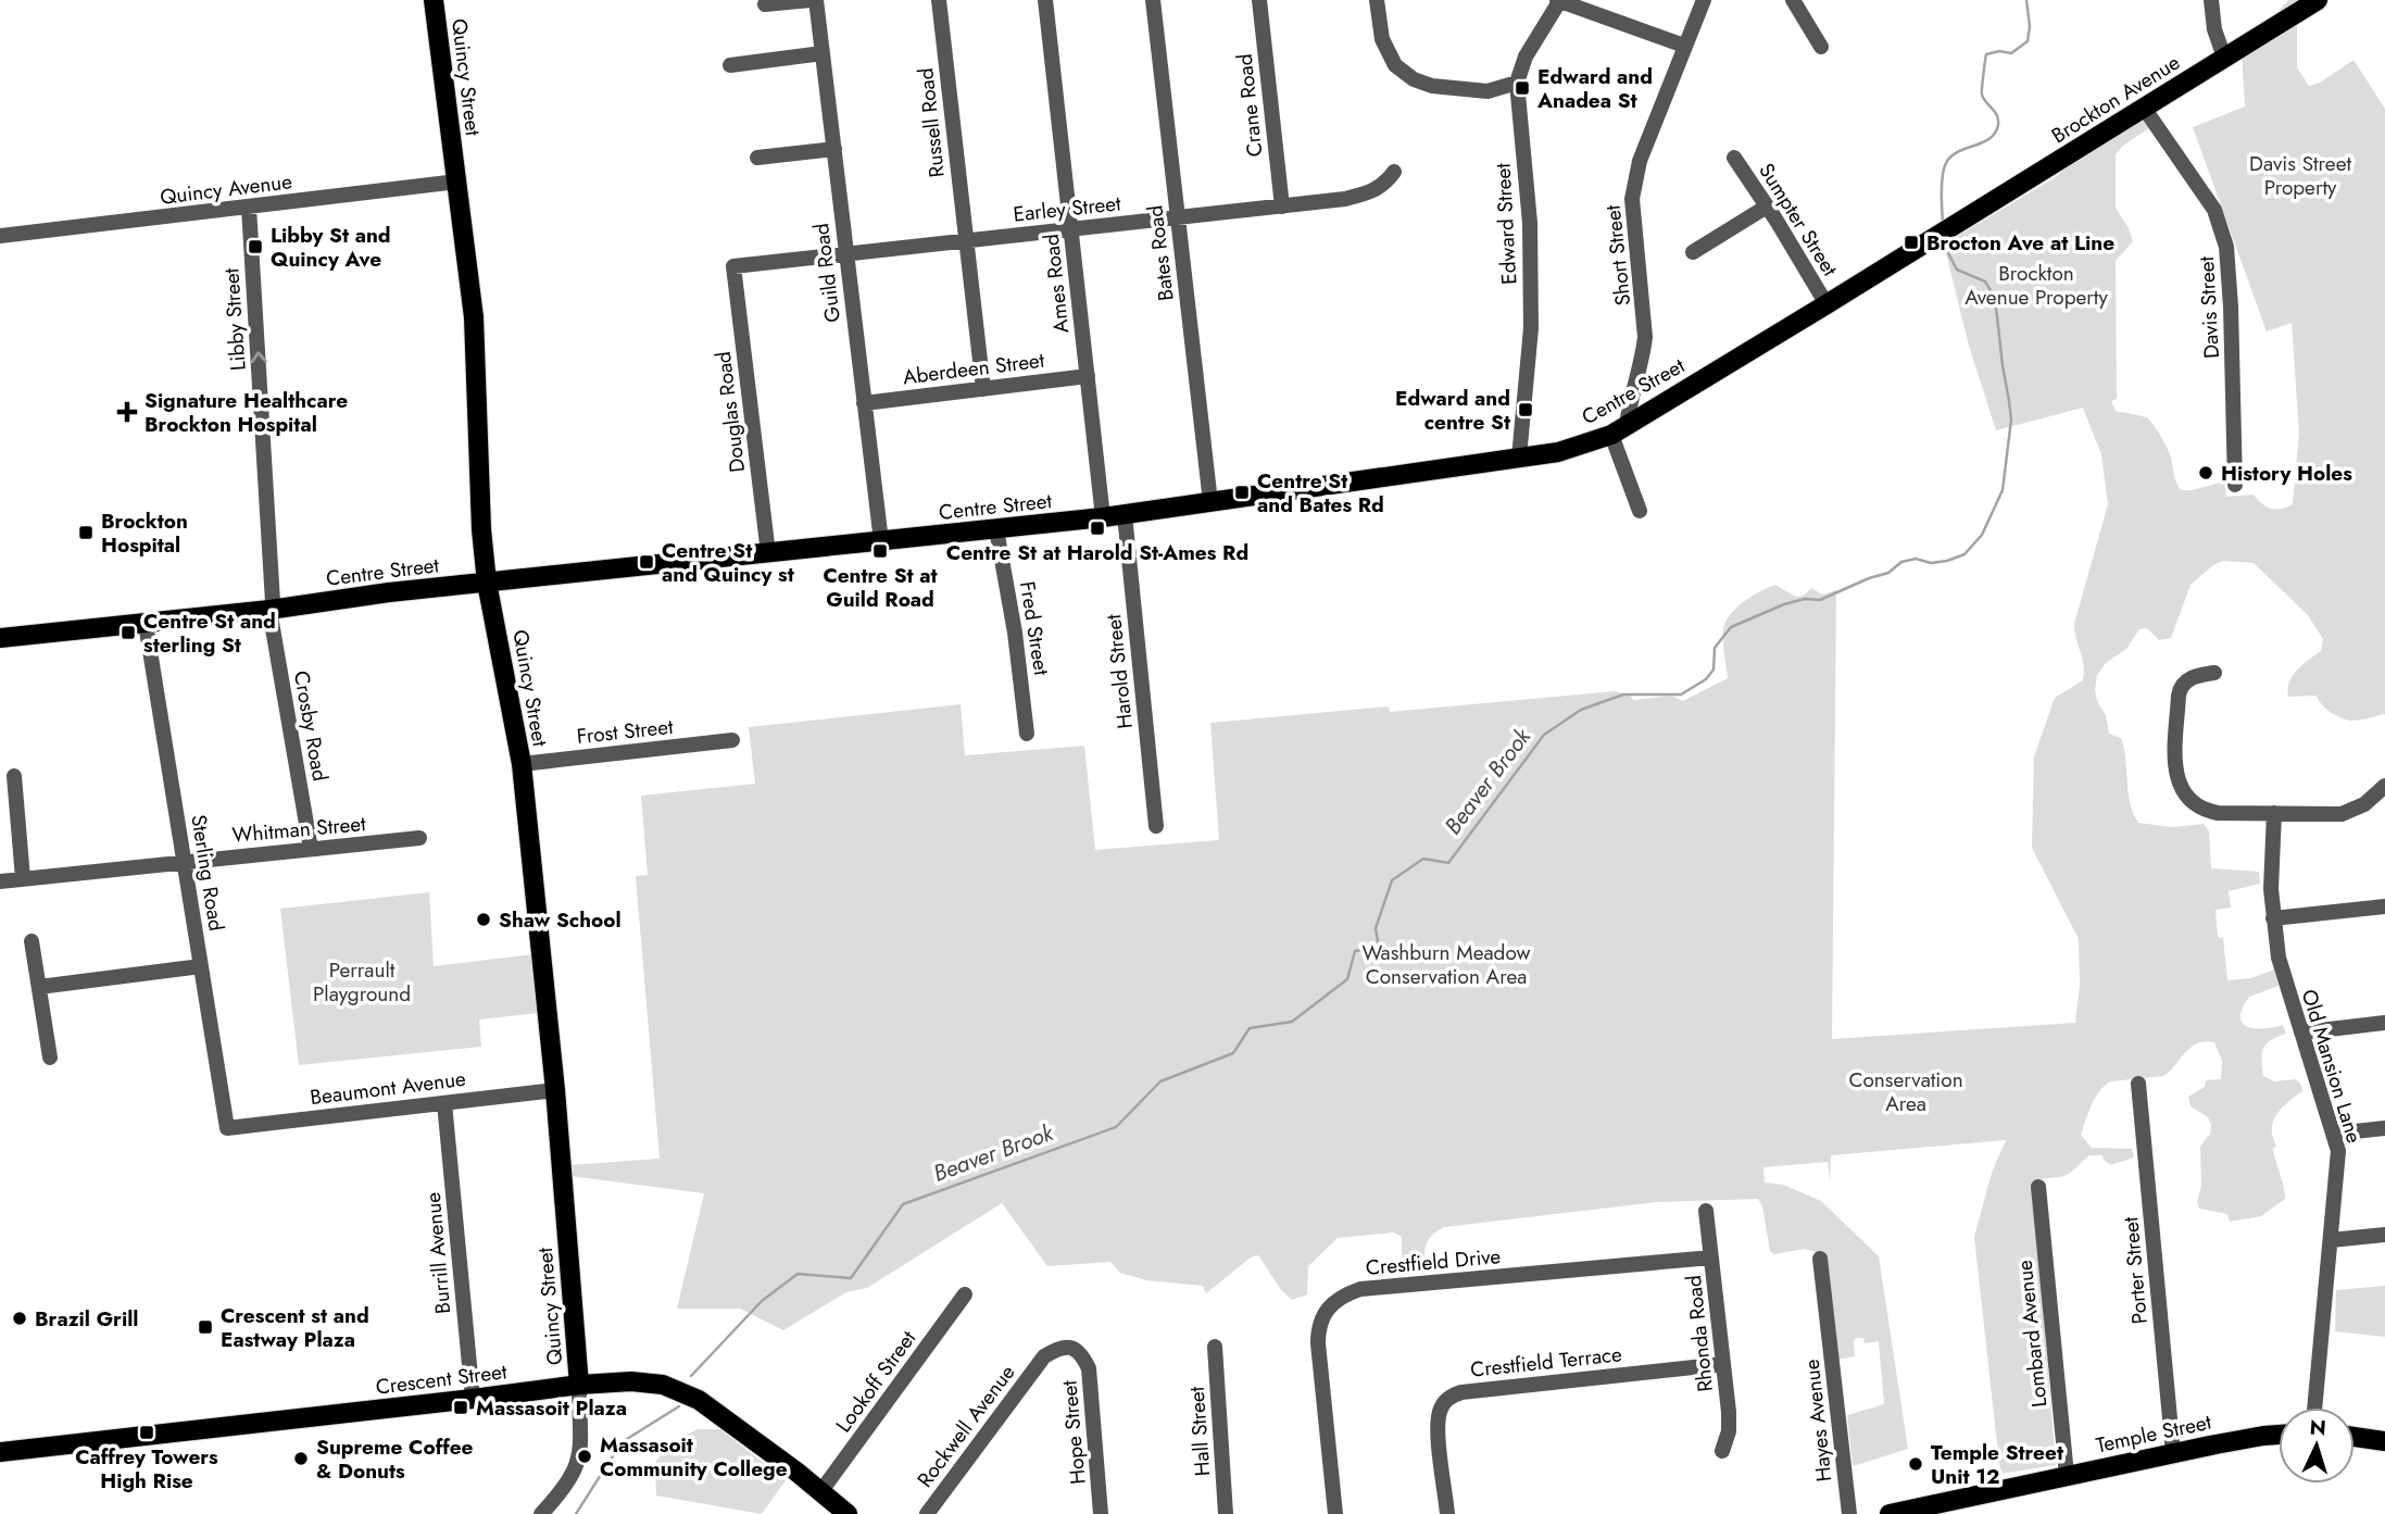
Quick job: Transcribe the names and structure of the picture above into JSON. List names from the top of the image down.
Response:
{
  "streets": {
    "main road": [
      "Quincy Street",
      "Brockton Avenue",
      "Centre Street",
      "Crescent Street",
      "Temple Street"
    ],
    "street": [
      "Crane Road",
      "Russell Road",
      "Quincy Avenue",
      "Earley Street",
      "Sumpter Street",
      "Edward Street",
      "Bates Road",
      "Short Street",
      "Guild Road",
      "Ames Road",
      "Davis Street",
      "Libby Street",
      "Aberdeen Street",
      "Douglas Road",
      "Fred Street",
      "Harold Street",
      "Crosby Road",
      "Frost Street",
      "Whitman Street",
      "Sterling Road",
      "Old Mansion Lane",
      "Beaumont Avenue",
      "Burrill Avenue",
      "Crestfield Drive",
      "Porter Street",
      "Rhonda Road",
      "Lombard Avenue",
      "Crestfield Terrace",
      "Lookoff Street",
      "Hayes Avenue",
      "Rockwell Avenue",
      "Hall Street",
      "Hope Street"
    ]
  },
  "crossings": [
    ["Quincy Street", "Quincy Avenue"],
    ["Quincy Street", "Centre Street"],
    ["Quincy Street", "Frost Street"],
    ["Quincy Street", "Beaumont Avenue"],
    ["Quincy Street", "Crescent Street"],
    ["Brockton Avenue", "Davis Street"],
    ["Brockton Avenue", "Centre Street"],
    ["Crane Road", "Earley Street"],
    ["Russell Road", "Earley Street"],
    ["Russell Road", "Aberdeen Street"],
    ["Quincy Avenue", "Libby Street"],
    ["Earley Street", "Bates Road"],
    ["Earley Street", "Guild Road"],
    ["Earley Street", "Ames Road"],
    ["Earley Street", "Douglas Road"],
    ["Sumpter Street", "Centre Street"],
    ["Edward Street", "Centre Street"],
    ["Bates Road", "Centre Street"],
    ["Short Street", "Centre Street"],
    ["Guild Road", "Aberdeen Street"],
    ["Guild Road", "Centre Street"],
    ["Ames Road", "Aberdeen Street"],
    ["Ames Road", "Centre Street"],
    ["Libby Street", "Centre Street"],
    ["Libby Street", "Crosby Road"],
    ["Centre Street", "Douglas Road"],
    ["Centre Street", "Fred Street"],
    ["Centre Street", "Harold Street"],
    ["Centre Street", "Crosby Road"],
    ["Centre Street", "Sterling Road"],
    ["Crosby Road", "Whitman Street"],
    ["Whitman Street", "Sterling Road"],
    ["Sterling Road", "Beaumont Avenue"],
    ["Beaumont Avenue", "Burrill Avenue"],
    ["Burrill Avenue", "Crescent Street"],
    ["Crestfield Drive", "Rhonda Road"],
    ["Porter Street", "Temple Street"],
    ["Rhonda Road", "Crestfield Terrace"],
    ["Lombard Avenue", "Temple Street"],
    ["Crescent Street", "Lookoff Street"],
    ["Rockwell Avenue", "Hope Street"]
  ],
  "one_way": ["Libby Street"],
  "water": ["Beaver Brook"],
  "parks": [
    "Davis Street Property",
    "Brockton Avenue Property",
    "Washburn Meadow Conservation Area",
    "Perrault Playground",
    "Conservation Area"
  ],
  "places": {
    "transit": [
      "Edward and Anadea St",
      "Brocton Ave at Line",
      "Libby St and Quincy Ave",
      "Edward and centre St",
      "Centre St and Bates Rd",
      "Centre St at Harold St-Ames Rd",
      "Brockton Hospital",
      "Centre St at Guild Road",
      "Centre St and Quincy st",
      "Centre St and sterling St",
      "Crescent st and Eastway Plaza",
      "Massasoit Plaza",
      "Caffrey Towers High Rise"
    ],
    "health": ["Signature Healthcare Brockton Hospital"],
    "other": [
      "History Holes",
      "Shaw School",
      "Brazil Grill",
      "Massasoit Community College",
      "Supreme Coffee & Donuts",
      "Temple Street Unit 12"
    ]
  },
  "north": "top"
}
